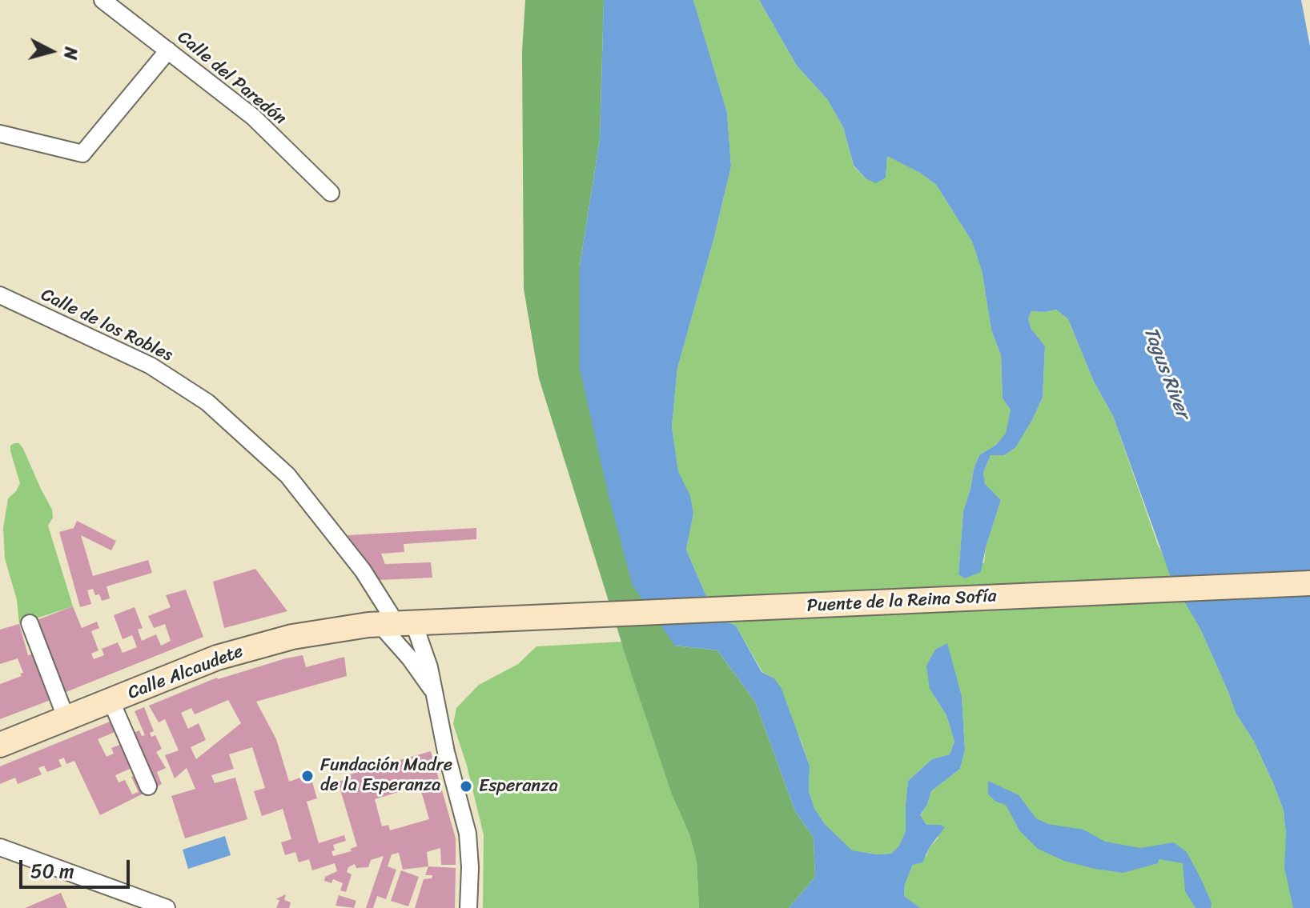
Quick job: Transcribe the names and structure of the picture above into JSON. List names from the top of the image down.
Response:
{
  "streets": {
    "main road": ["Puente de la Reina Sofía", "Calle Alcaudete"],
    "street": ["Calle del Paredón", "Calle de los Robles"]
  },
  "crossings": [
    ["Calle de los Robles", "Calle Alcaudete"],
    ["Puente de la Reina Sofía", "Calle Alcaudete"]
  ],
  "water": ["Tagus River"],
  "places": ["Fundación Madre de la Esperanza", "Esperanza"],
  "scale_bar": "50 m",
  "north": "right"
}
